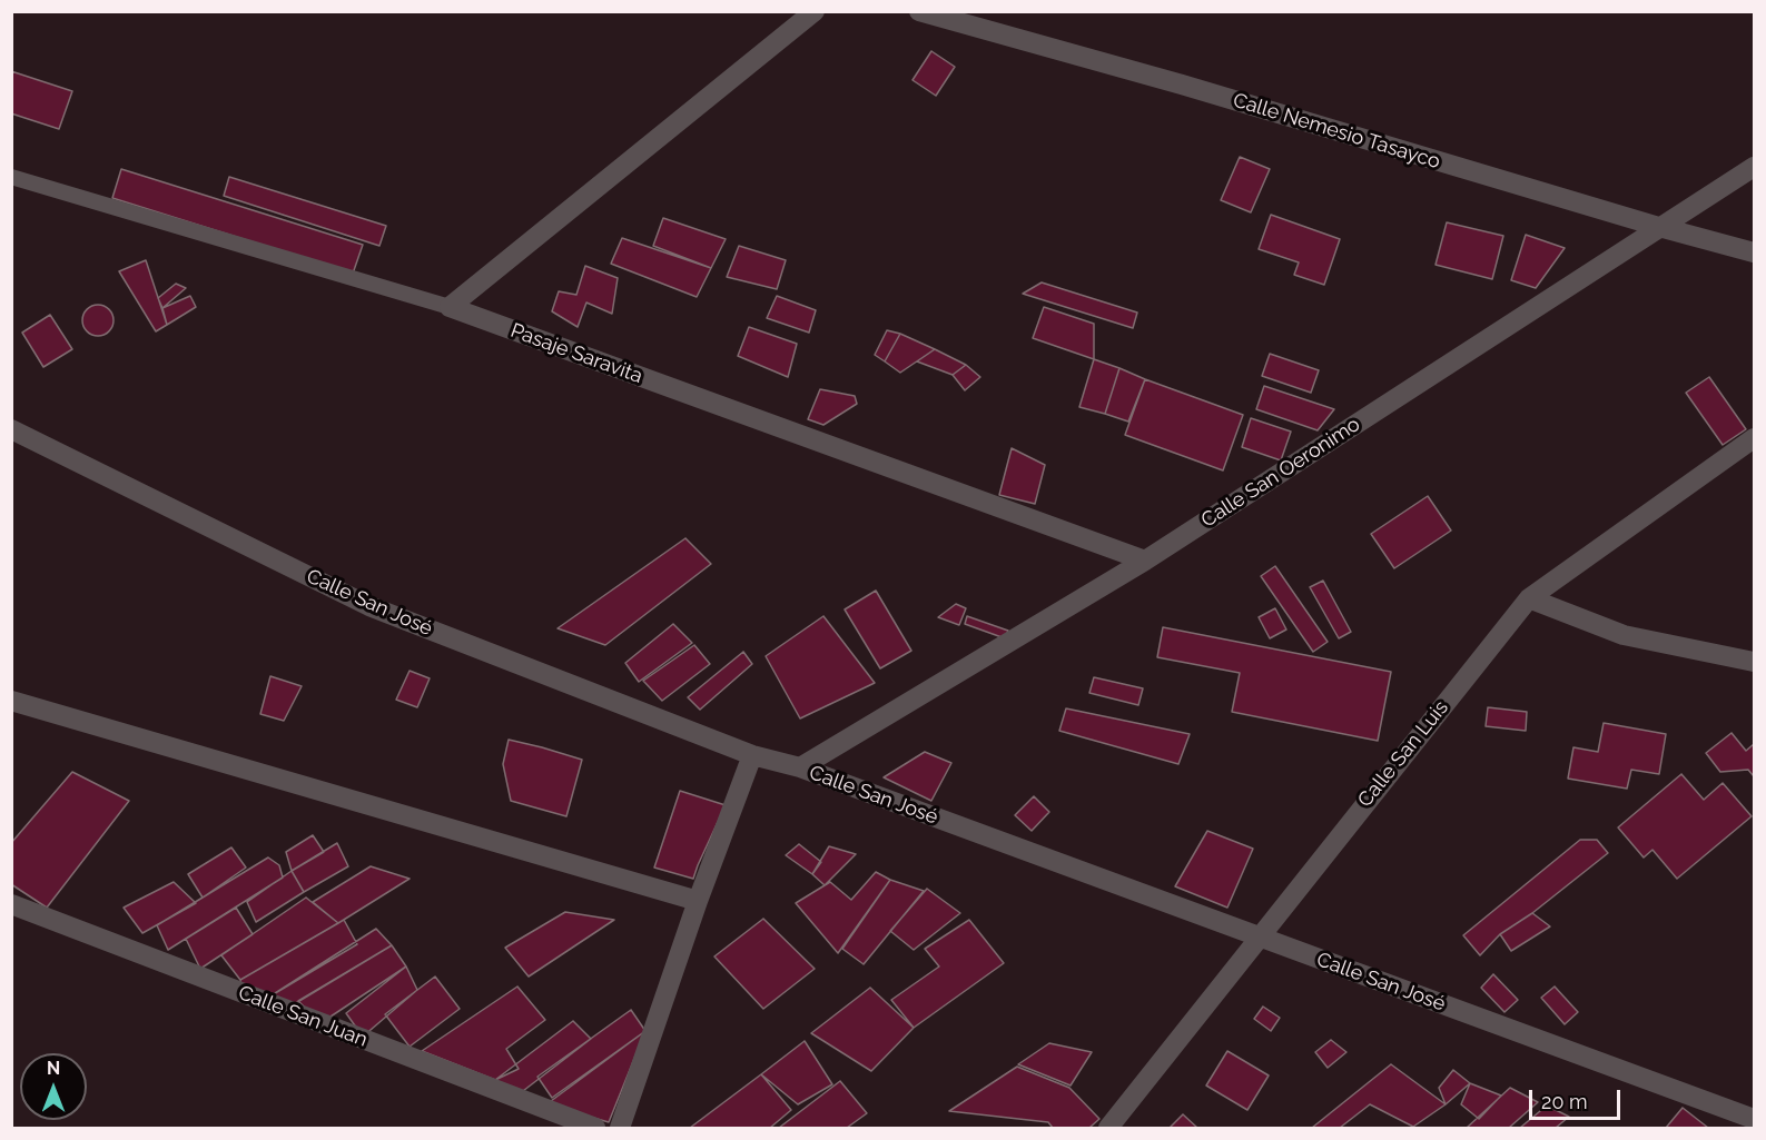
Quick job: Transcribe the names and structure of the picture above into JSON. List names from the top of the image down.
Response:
{
  "streets": {
    "street": [
      "Calle Nemesio Tasayco",
      "Pasaje Saravita",
      "Calle San Oeronimo",
      "Calle San José",
      "Calle San Luis",
      "Calle San Juan"
    ]
  },
  "crossings": [
    ["Calle Nemesio Tasayco", "Calle San Oeronimo"],
    ["Pasaje Saravita", "Calle San Oeronimo"],
    ["Calle San Oeronimo", "Calle San José"],
    ["Calle San José", "Calle San Luis"]
  ],
  "scale_bar": "20 m",
  "north": "top"
}
